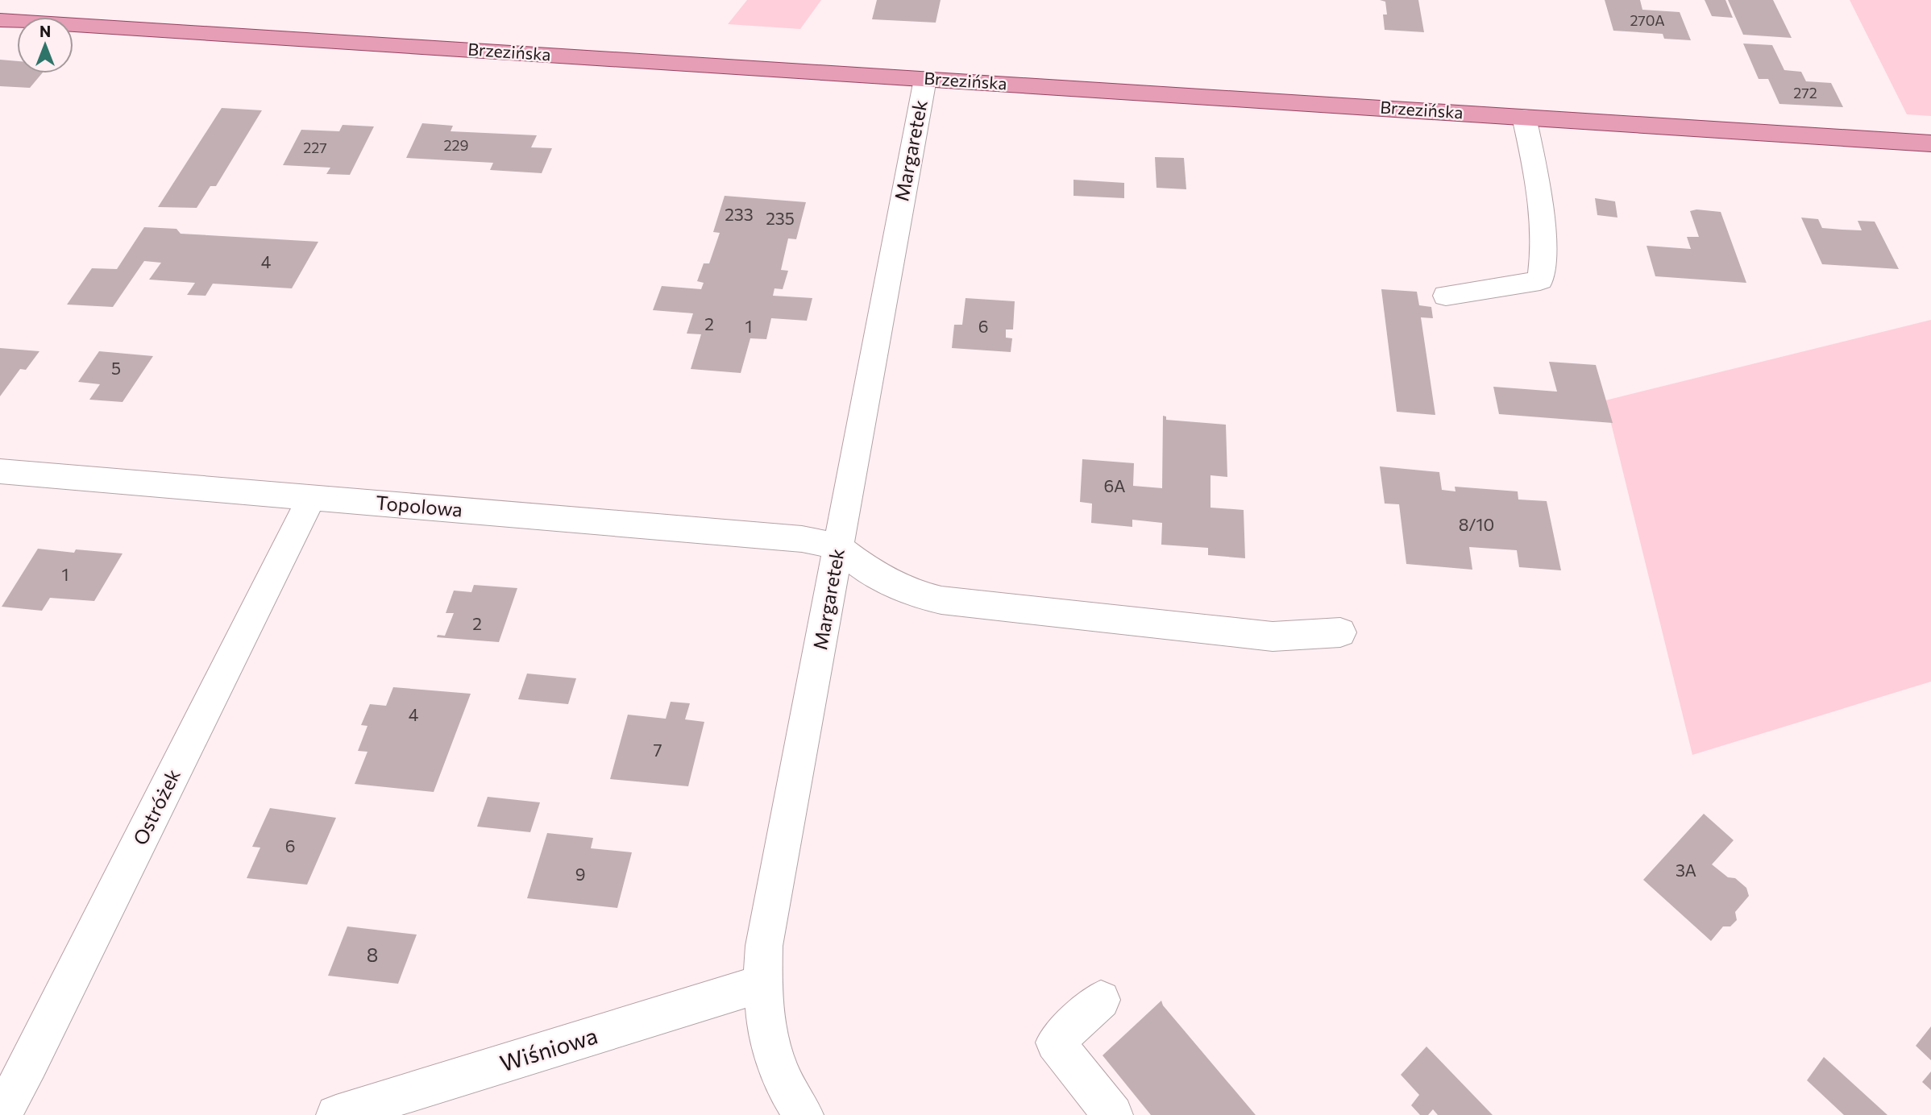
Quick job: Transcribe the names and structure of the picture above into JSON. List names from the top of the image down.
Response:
{
  "streets": {
    "main road": ["Brzezińska"],
    "street": [
      "Margaretek",
      "Topolowa",
      "Ostróżek",
      "Wiśniowa"
    ]
  },
  "crossings": [
    ["Brzezińska", "Margaretek"],
    ["Margaretek", "Topolowa"],
    ["Margaretek", "Wiśniowa"],
    ["Topolowa", "Ostróżek"]
  ],
  "house_numbers": [
    "270A",
    "272",
    "229",
    "227",
    "233",
    "235",
    "4",
    "2",
    "1",
    "6",
    "5",
    "6A",
    "8/10",
    "1",
    "2",
    "4",
    "7",
    "6",
    "3A",
    "9",
    "8"
  ],
  "north": "top"
}
